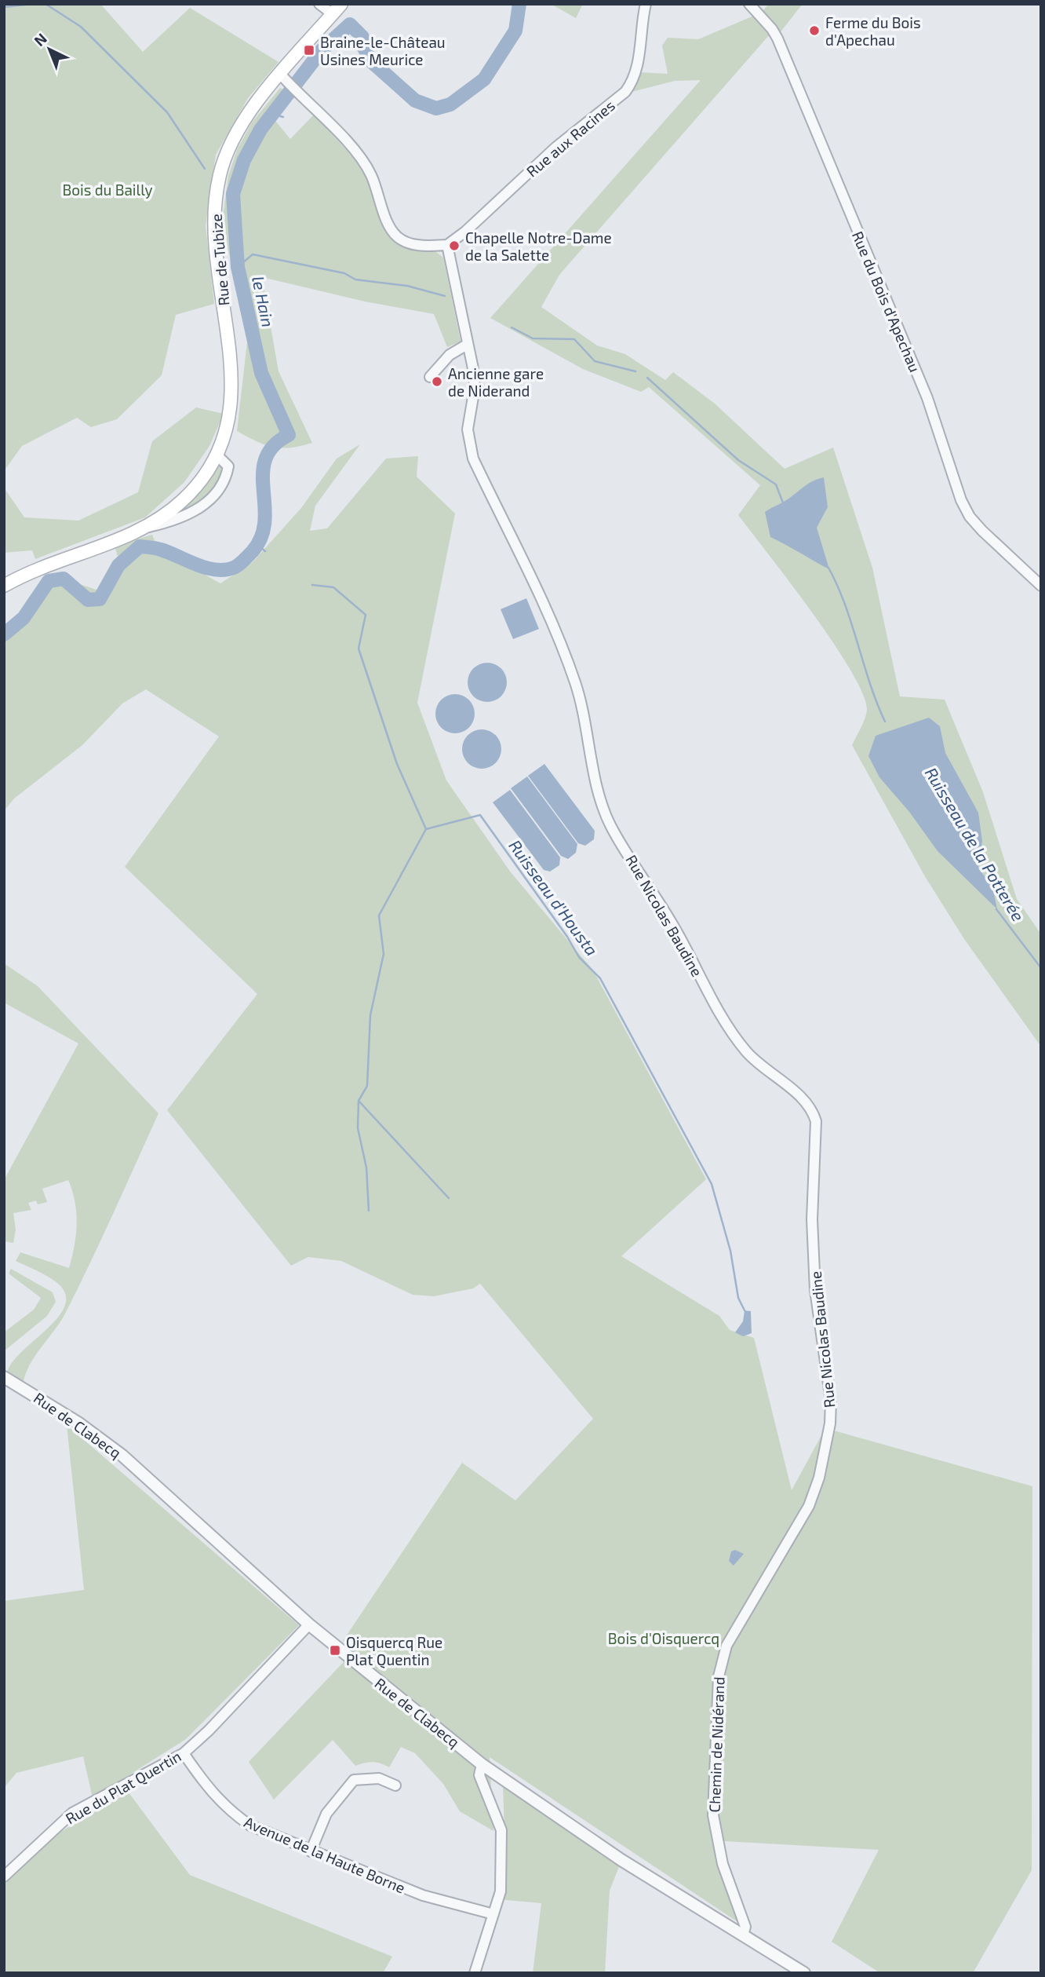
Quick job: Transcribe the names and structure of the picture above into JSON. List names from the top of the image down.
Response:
{
  "streets": {
    "main road": ["Rue de Tubize"],
    "street": [
      "Rue aux Racines",
      "Rue du Bois d'Apechau",
      "Rue Nicolas Baudine",
      "Rue de Clabecq",
      "Chemin de Nidérand",
      "Rue du Plat Quertin",
      "Avenue de la Haute Borne"
    ]
  },
  "crossings": [
    ["Rue aux Racines", "Rue Nicolas Baudine"],
    ["Rue Nicolas Baudine", "Chemin de Nidérand"],
    ["Rue de Clabecq", "Chemin de Nidérand"],
    ["Rue de Clabecq", "Rue du Plat Quertin"],
    ["Rue du Plat Quertin", "Avenue de la Haute Borne"]
  ],
  "water": ["le Hain", "Ruisseau de la Potterée", "Ruisseau d'Housta"],
  "parks": ["Bois du Bailly", "Bois d'Oisquercq"],
  "places": {
    "other": ["Ferme du Bois d'Apechau", "Chapelle Notre-Dame de la Salette", "Ancienne gare de Niderand"],
    "transit": ["Braine-le-Château Usines Meurice", "Oisquercq Rue Plat Quentin"]
  },
  "north": "top left"
}
